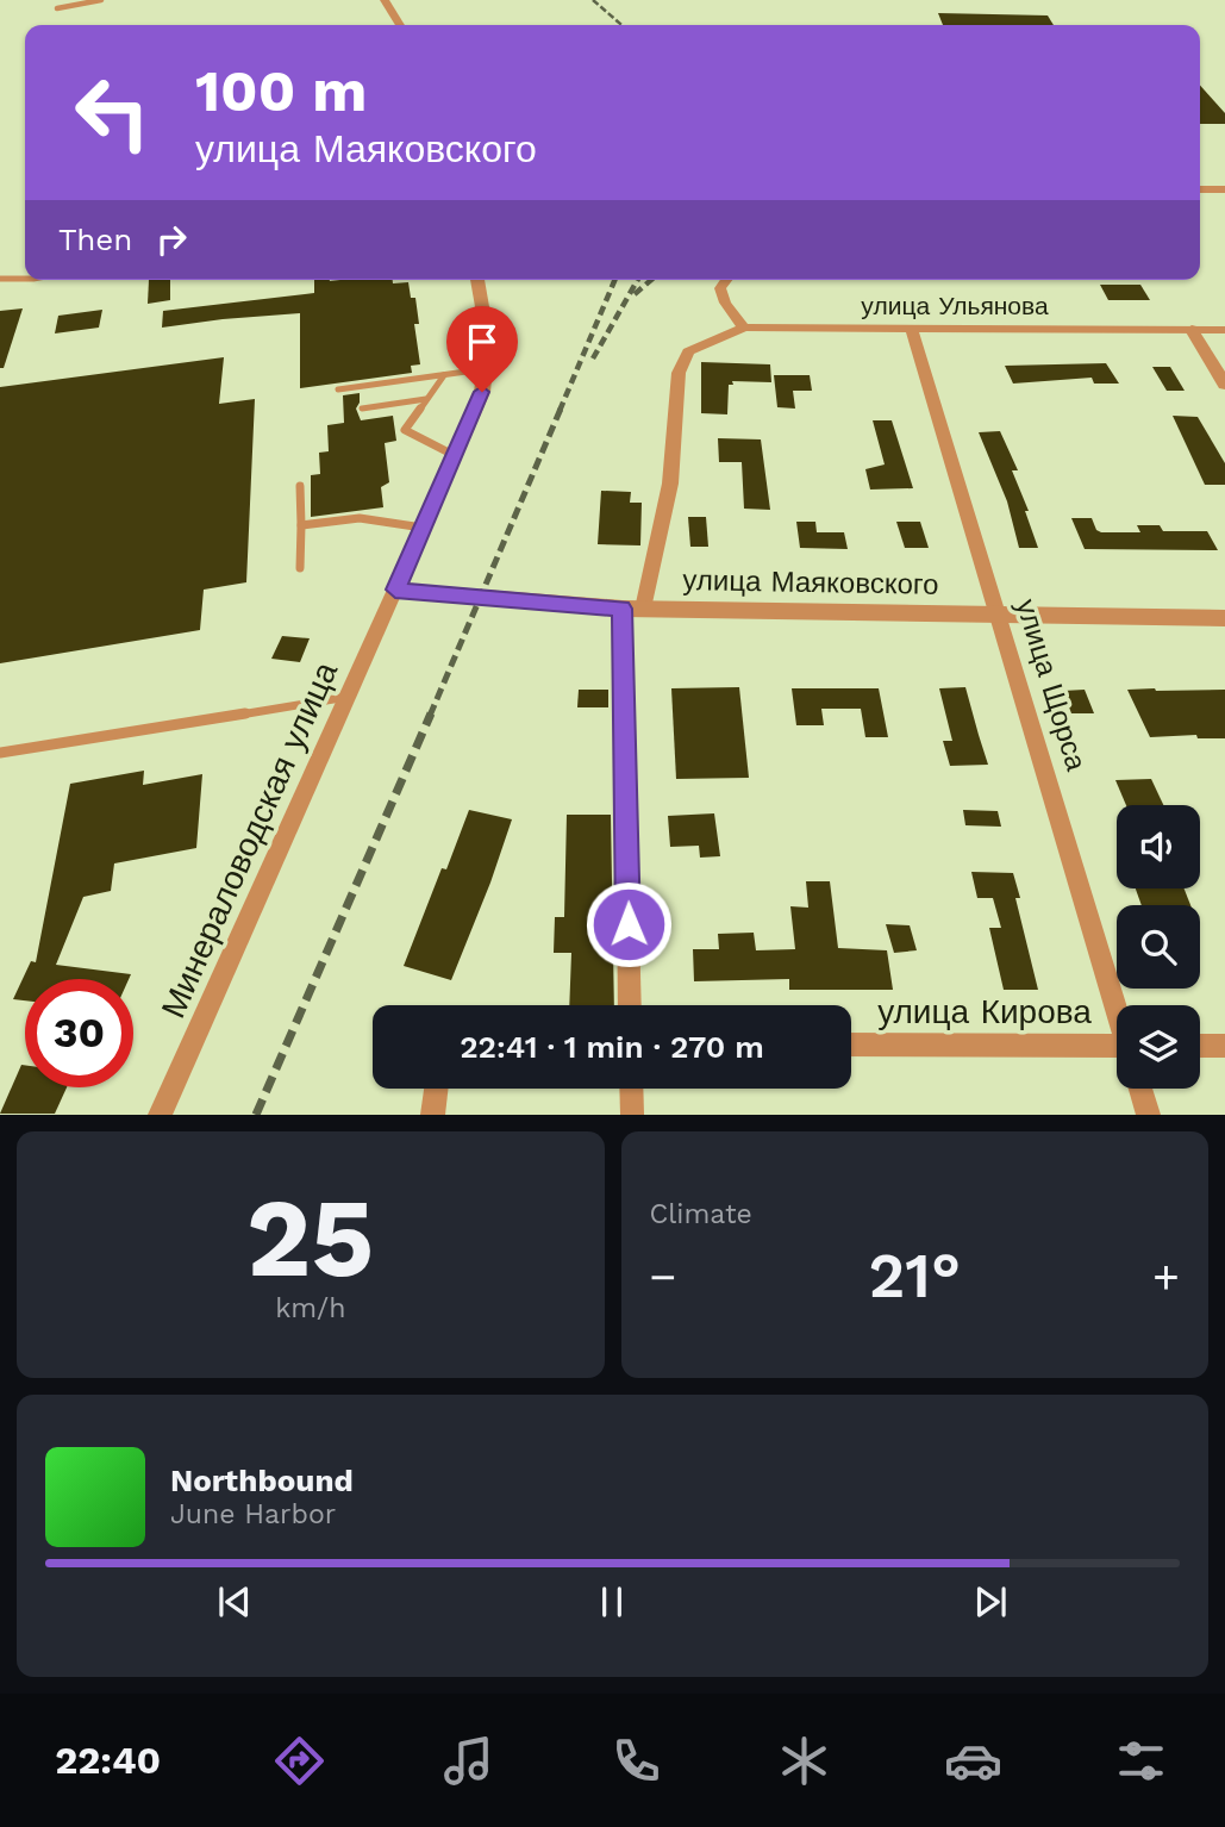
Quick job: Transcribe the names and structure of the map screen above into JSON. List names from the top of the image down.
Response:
{
  "streets": {
    "street": [
      "улица Ульянова",
      "улица Маяковского",
      "улица Щорса",
      "Минераловодская улица",
      "улица Кирова"
    ]
  },
  "crossings": [
    ["улица Ульянова", "улица Маяковского"],
    ["улица Ульянова", "улица Щорса"],
    ["улица Маяковского", "улица Щорса"],
    ["улица Маяковского", "Минераловодская улица"]
  ],
  "page": {
    "turn": ["100 m", "улица Маяковского"],
    "then": "Then",
    "limit": "30",
    "trip": "22:41 · 1 min · 270 m",
    "tile": [
      ["25", "km/h"],
      "Climate"
    ],
    "heat": ["−", "21°", "+"],
    "song": ["Northbound", "June Harbor"],
    "tabs": "22:40"
  }
}
